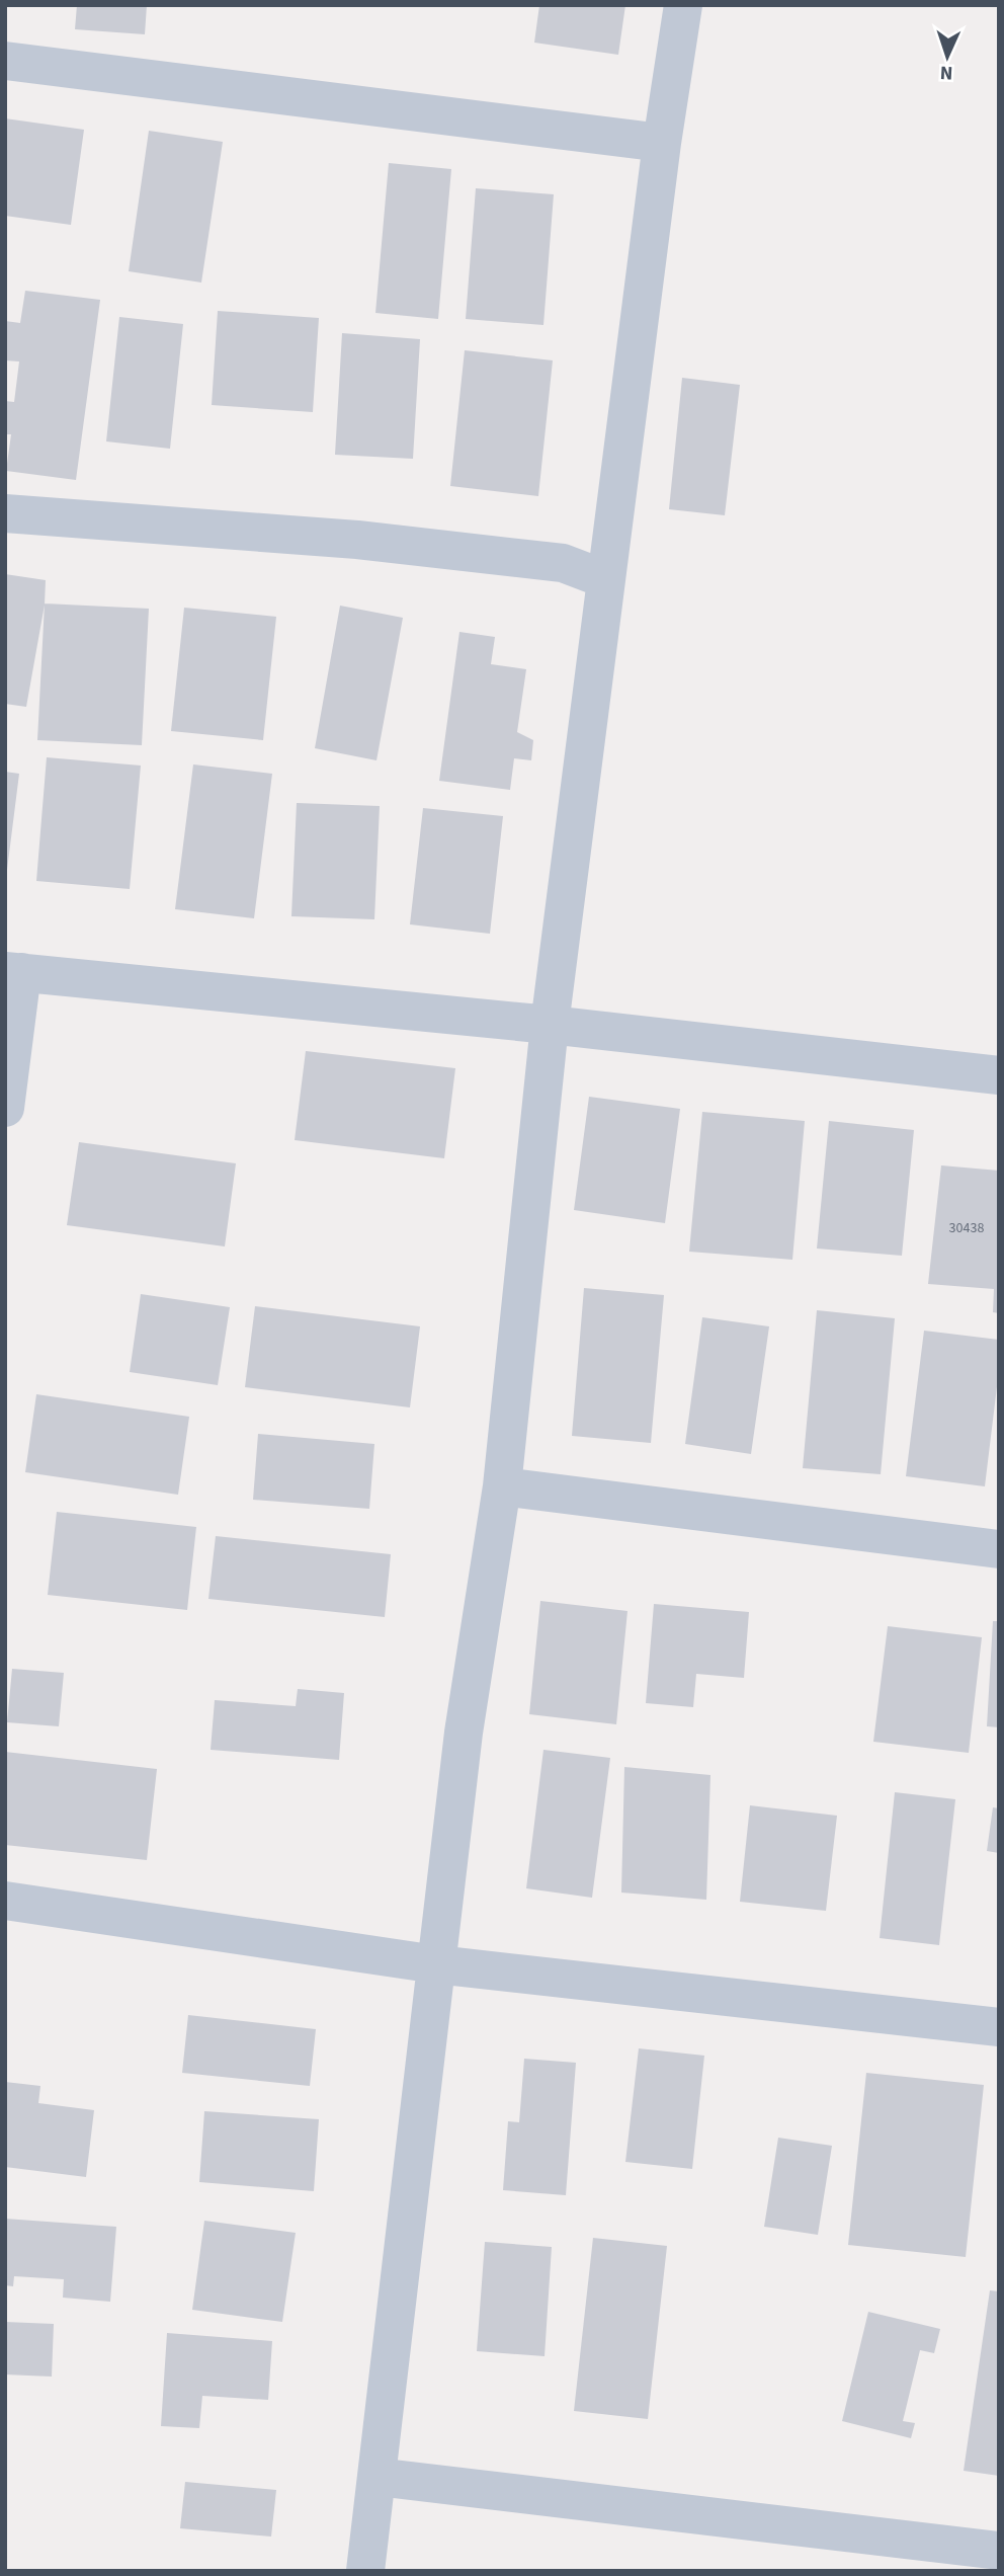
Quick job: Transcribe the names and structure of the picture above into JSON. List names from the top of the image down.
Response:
{
  "house_numbers": ["30438"],
  "north": "bottom"
}
